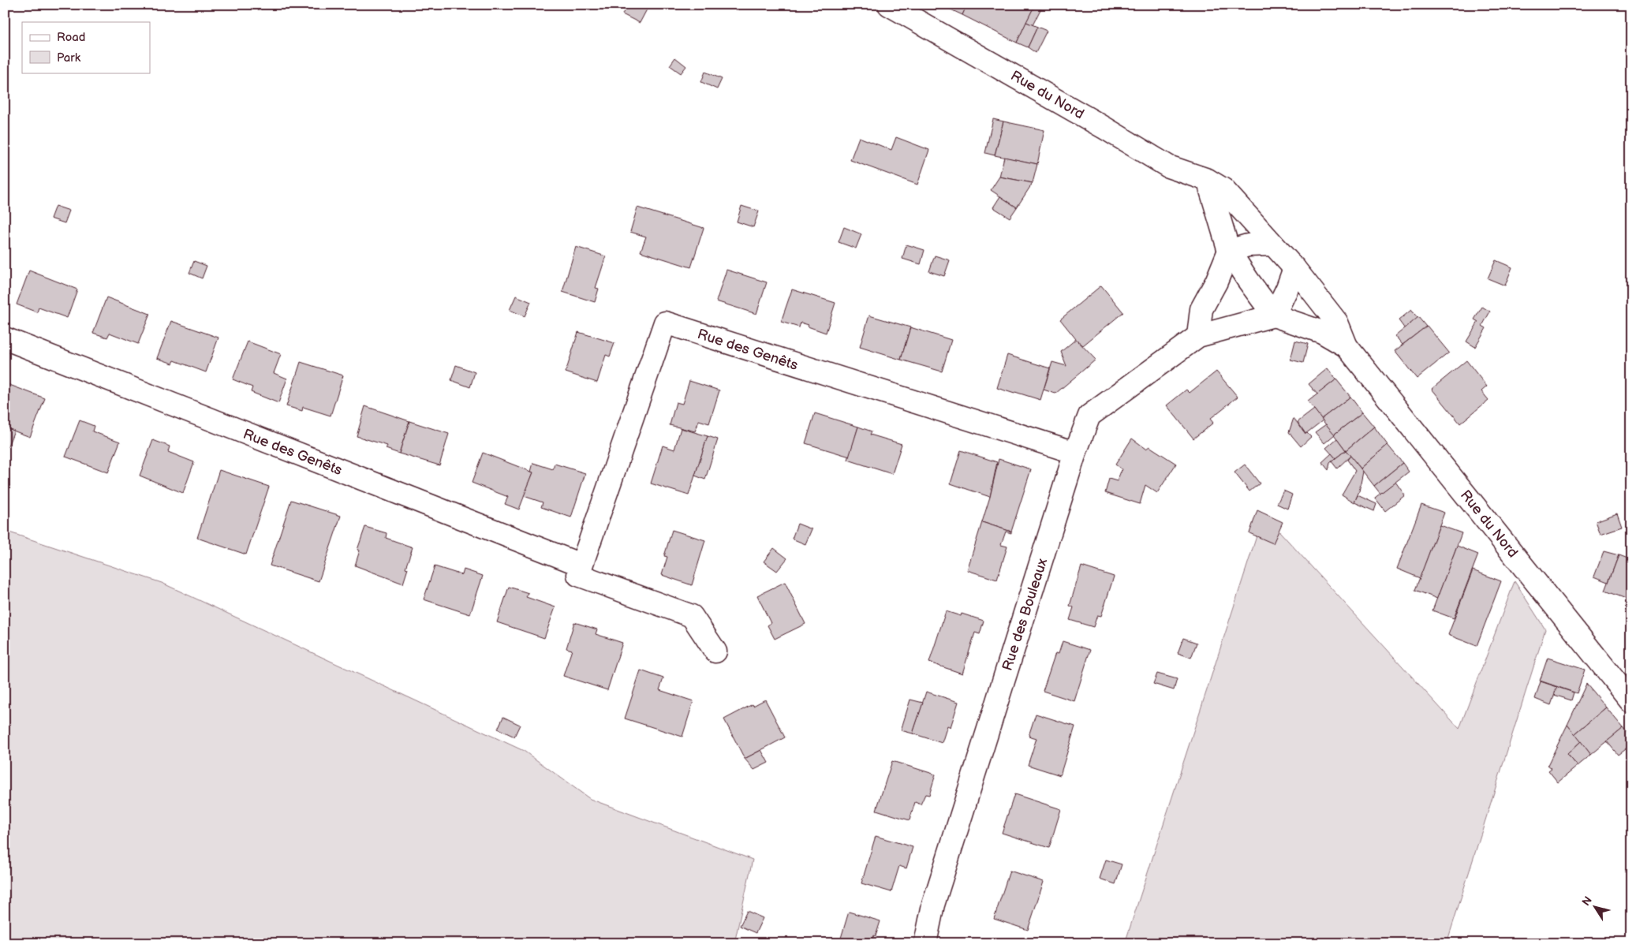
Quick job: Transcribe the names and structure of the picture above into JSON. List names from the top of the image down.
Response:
{
  "streets": {
    "street": ["Rue du Nord", "Rue des Genêts", "Rue des Bouleaux"]
  },
  "crossings": [
    ["Rue du Nord", "Rue des Bouleaux"],
    ["Rue des Genêts", "Rue des Bouleaux"]
  ],
  "legend": ["Road", "Park"],
  "north": "top left"
}
